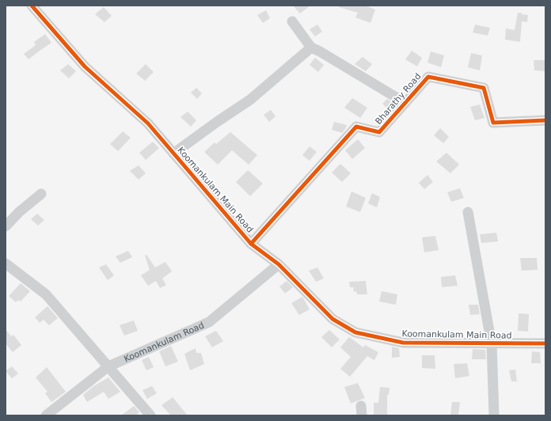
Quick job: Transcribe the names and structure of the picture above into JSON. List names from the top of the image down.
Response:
{
  "streets": {
    "street": ["Bharathy Road", "Koomankulam Main Road", "Koomankulam Road"]
  },
  "crossings": [
    ["Bharathy Road", "Koomankulam Main Road"],
    ["Koomankulam Main Road", "Koomankulam Road"]
  ]
}
